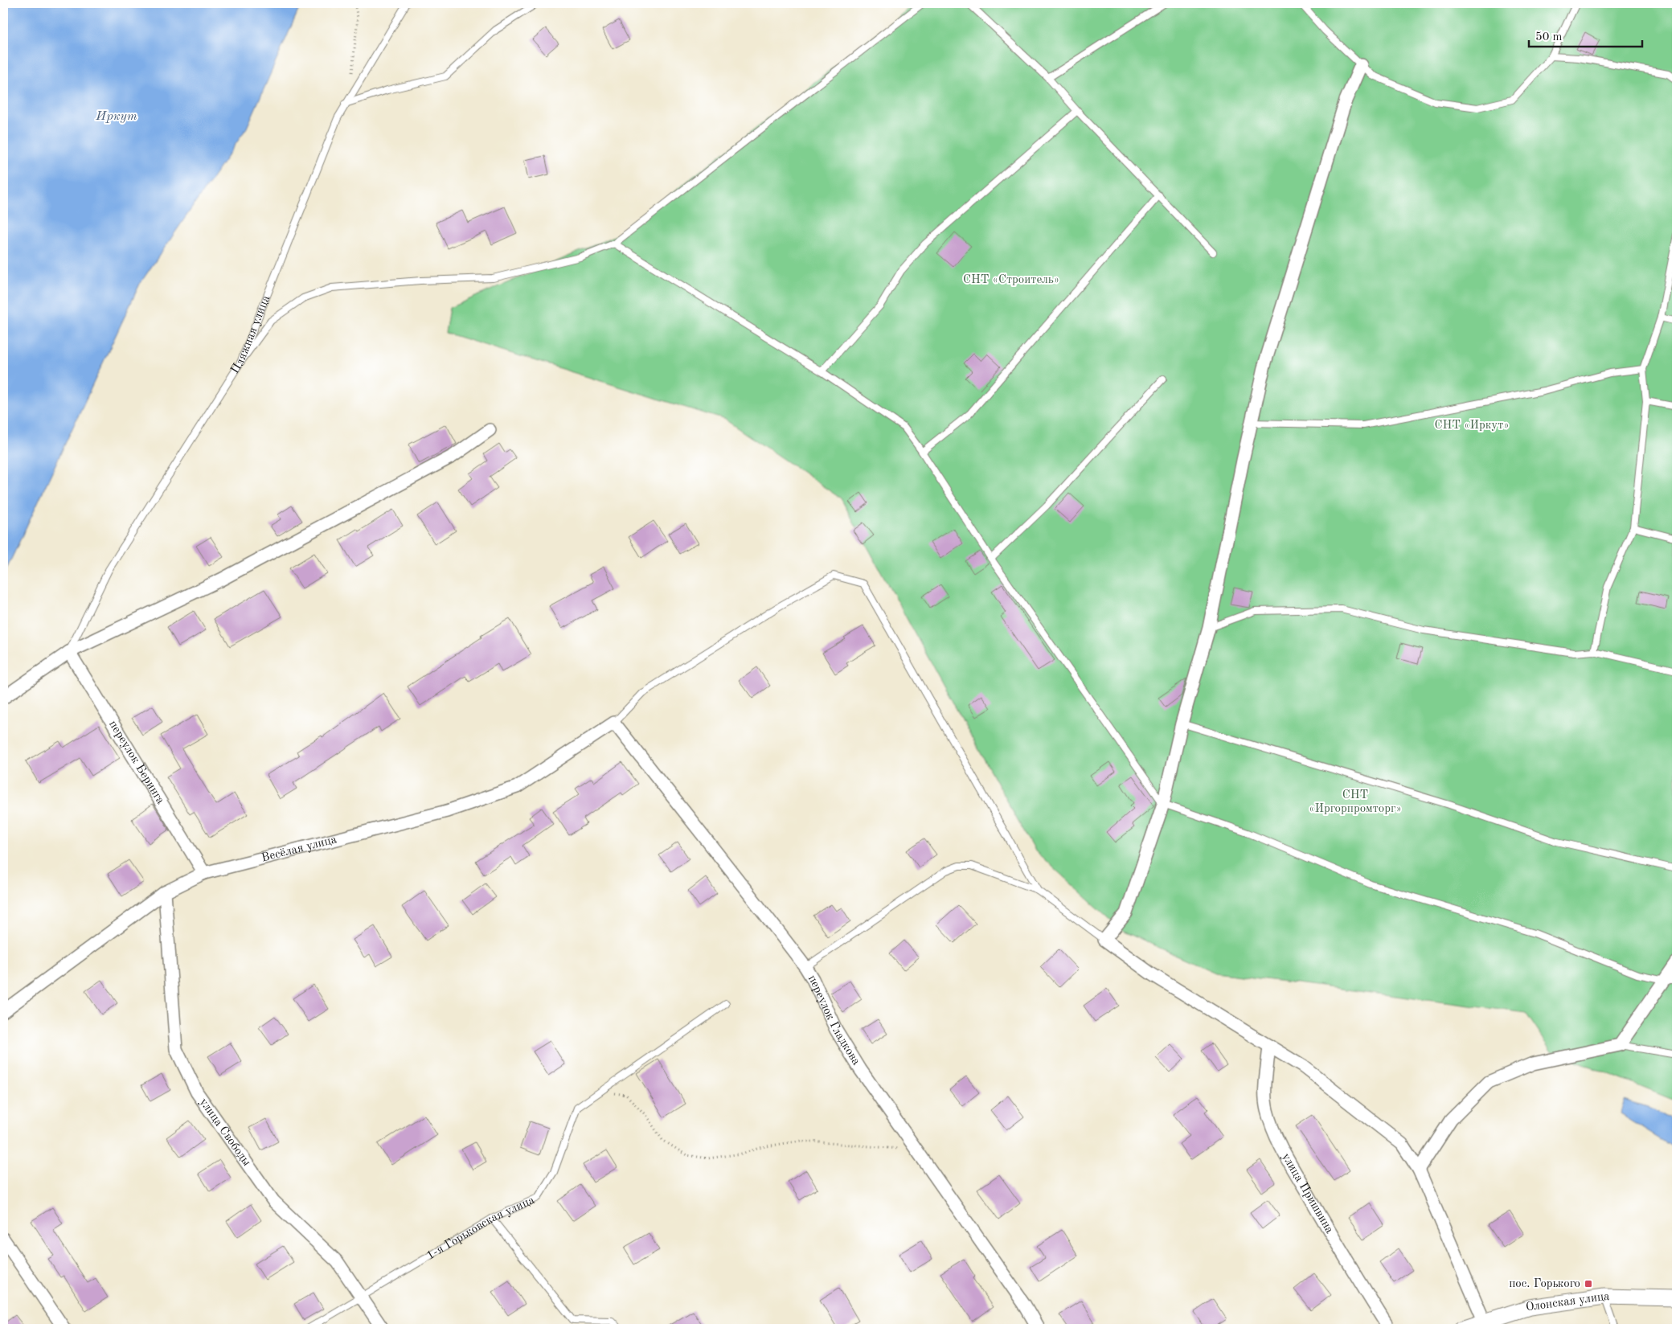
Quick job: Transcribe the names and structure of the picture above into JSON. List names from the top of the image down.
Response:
{
  "streets": {
    "street": [
      "Пляжная улица",
      "переулок Беринга",
      "Весёлая улица",
      "переулок Гладкова",
      "улица Свободы",
      "улица Пришвина",
      "Олонская улица"
    ],
    "lane": ["1-я Горьковская улица"]
  },
  "crossings": [
    ["Пляжная улица", "переулок Беринга"],
    ["переулок Беринга", "Весёлая улица"],
    ["Весёлая улица", "переулок Гладкова"],
    ["Весёлая улица", "улица Свободы"],
    ["улица Свободы", "1-я Горьковская улица"]
  ],
  "water": ["Иркут"],
  "parks": ["СНТ «Строитель»", "СНТ «Иркут»", "СНТ «Иргорпромторг»"],
  "places": {
    "transit": ["пос. Горького"]
  },
  "scale_bar": "50 m"
}
